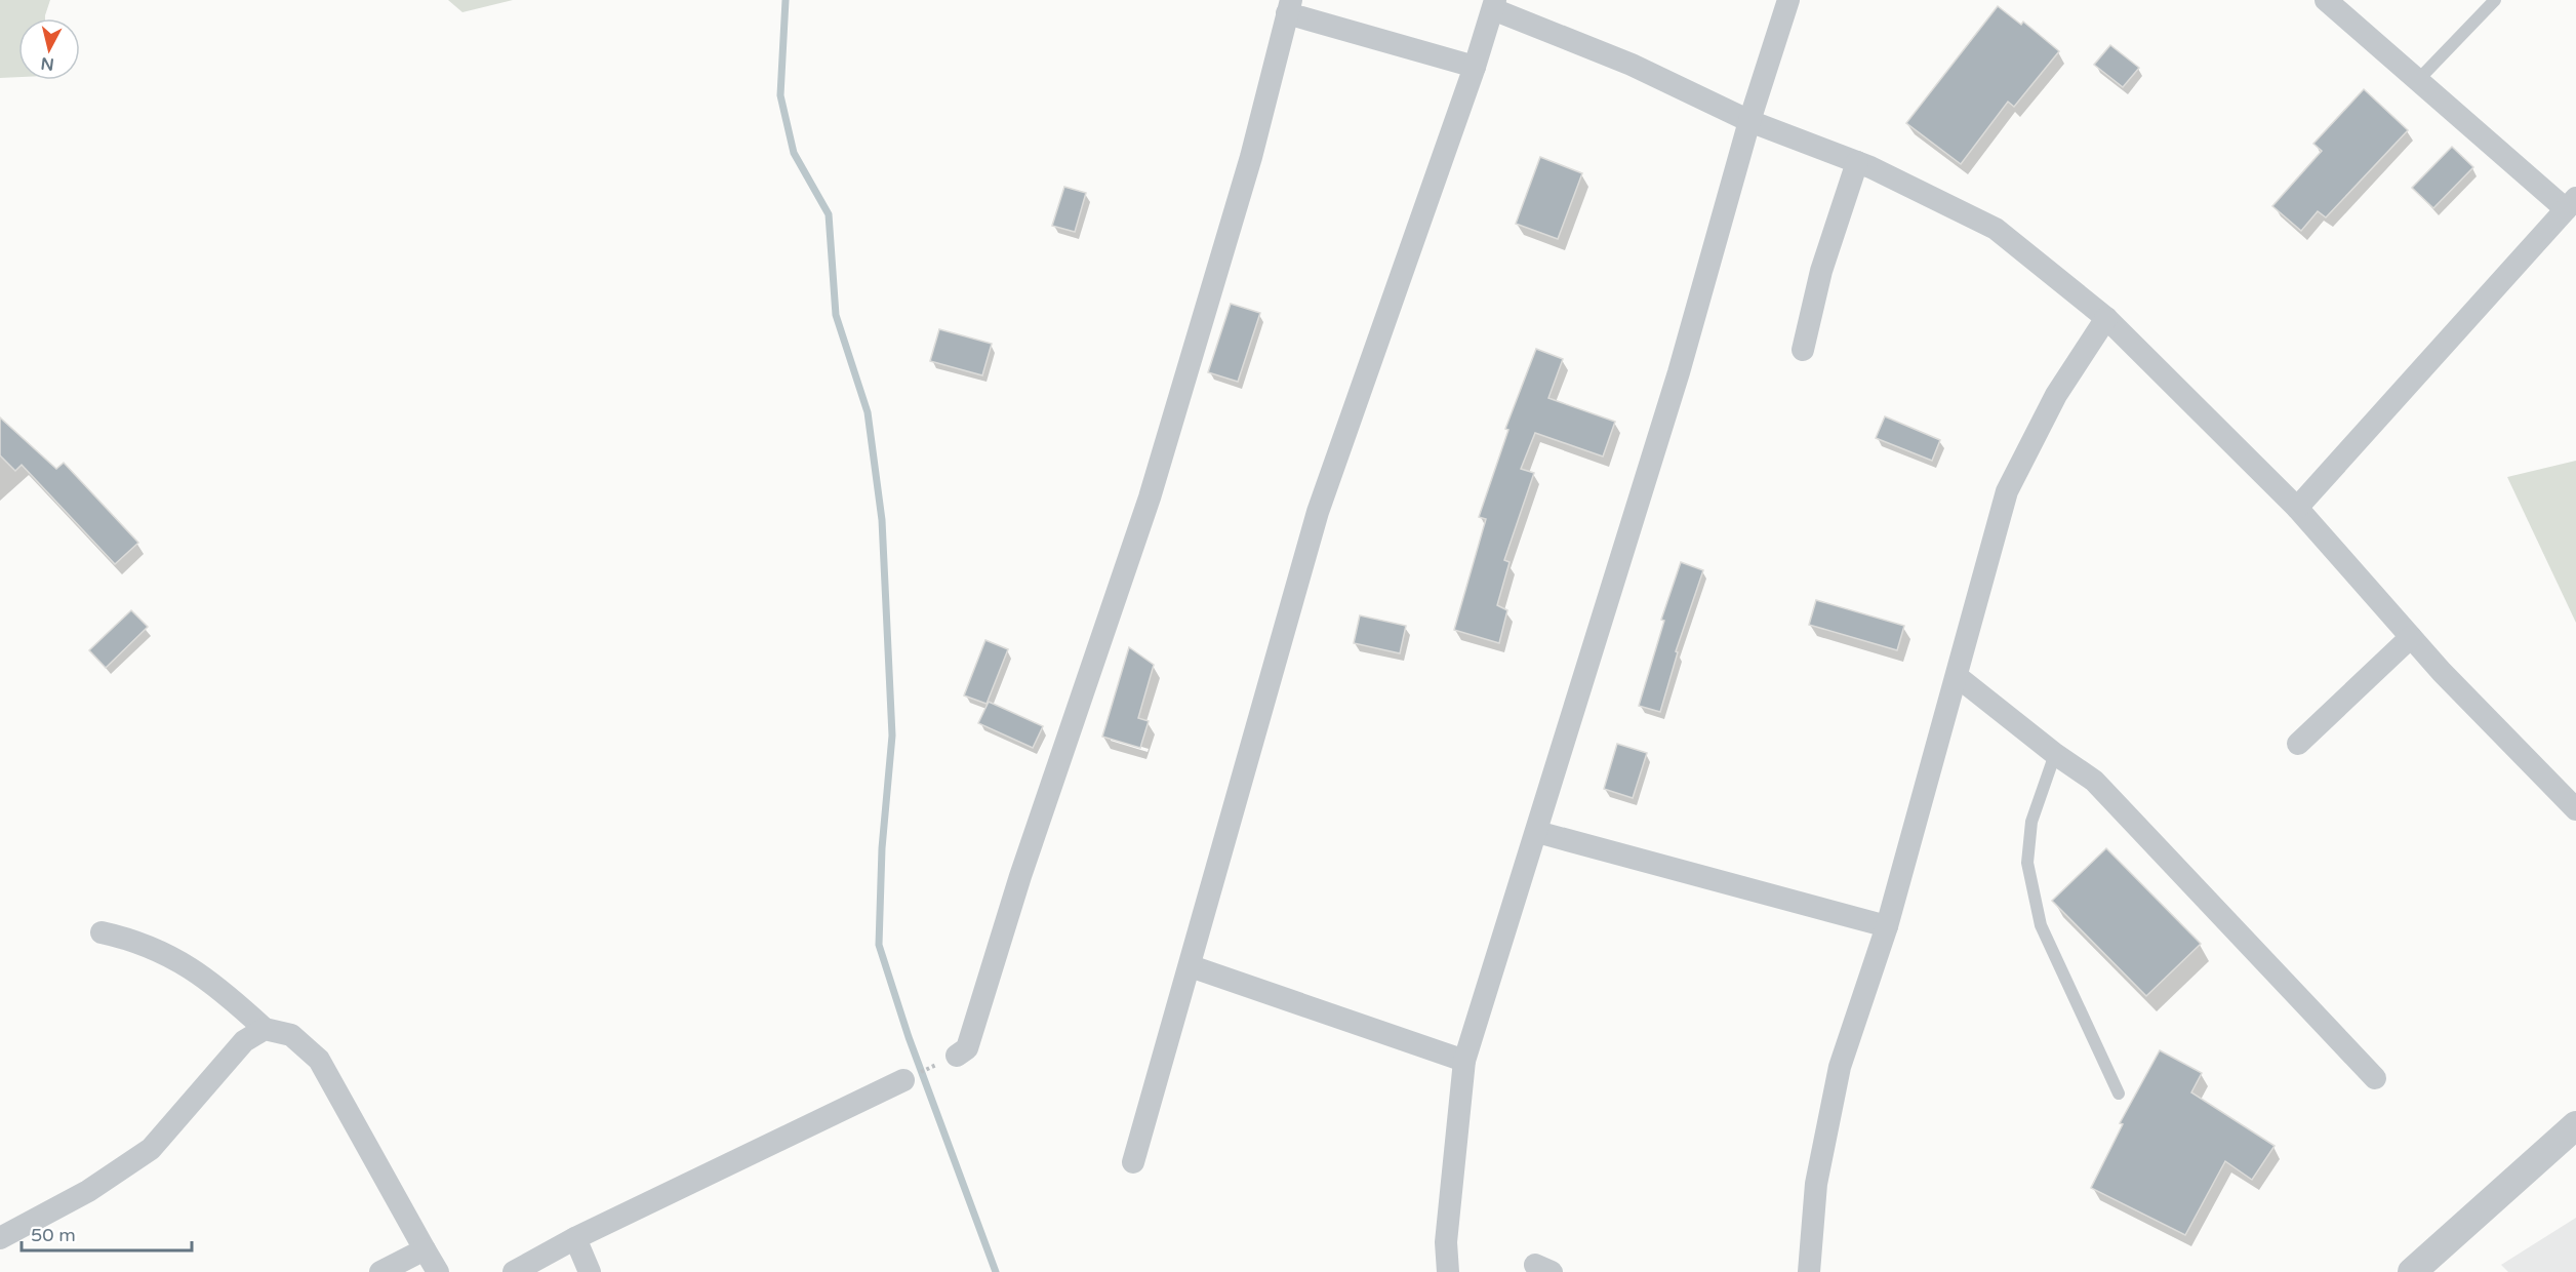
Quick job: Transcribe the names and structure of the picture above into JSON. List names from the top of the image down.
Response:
{
  "scale_bar": "50 m",
  "north": "bottom"
}
